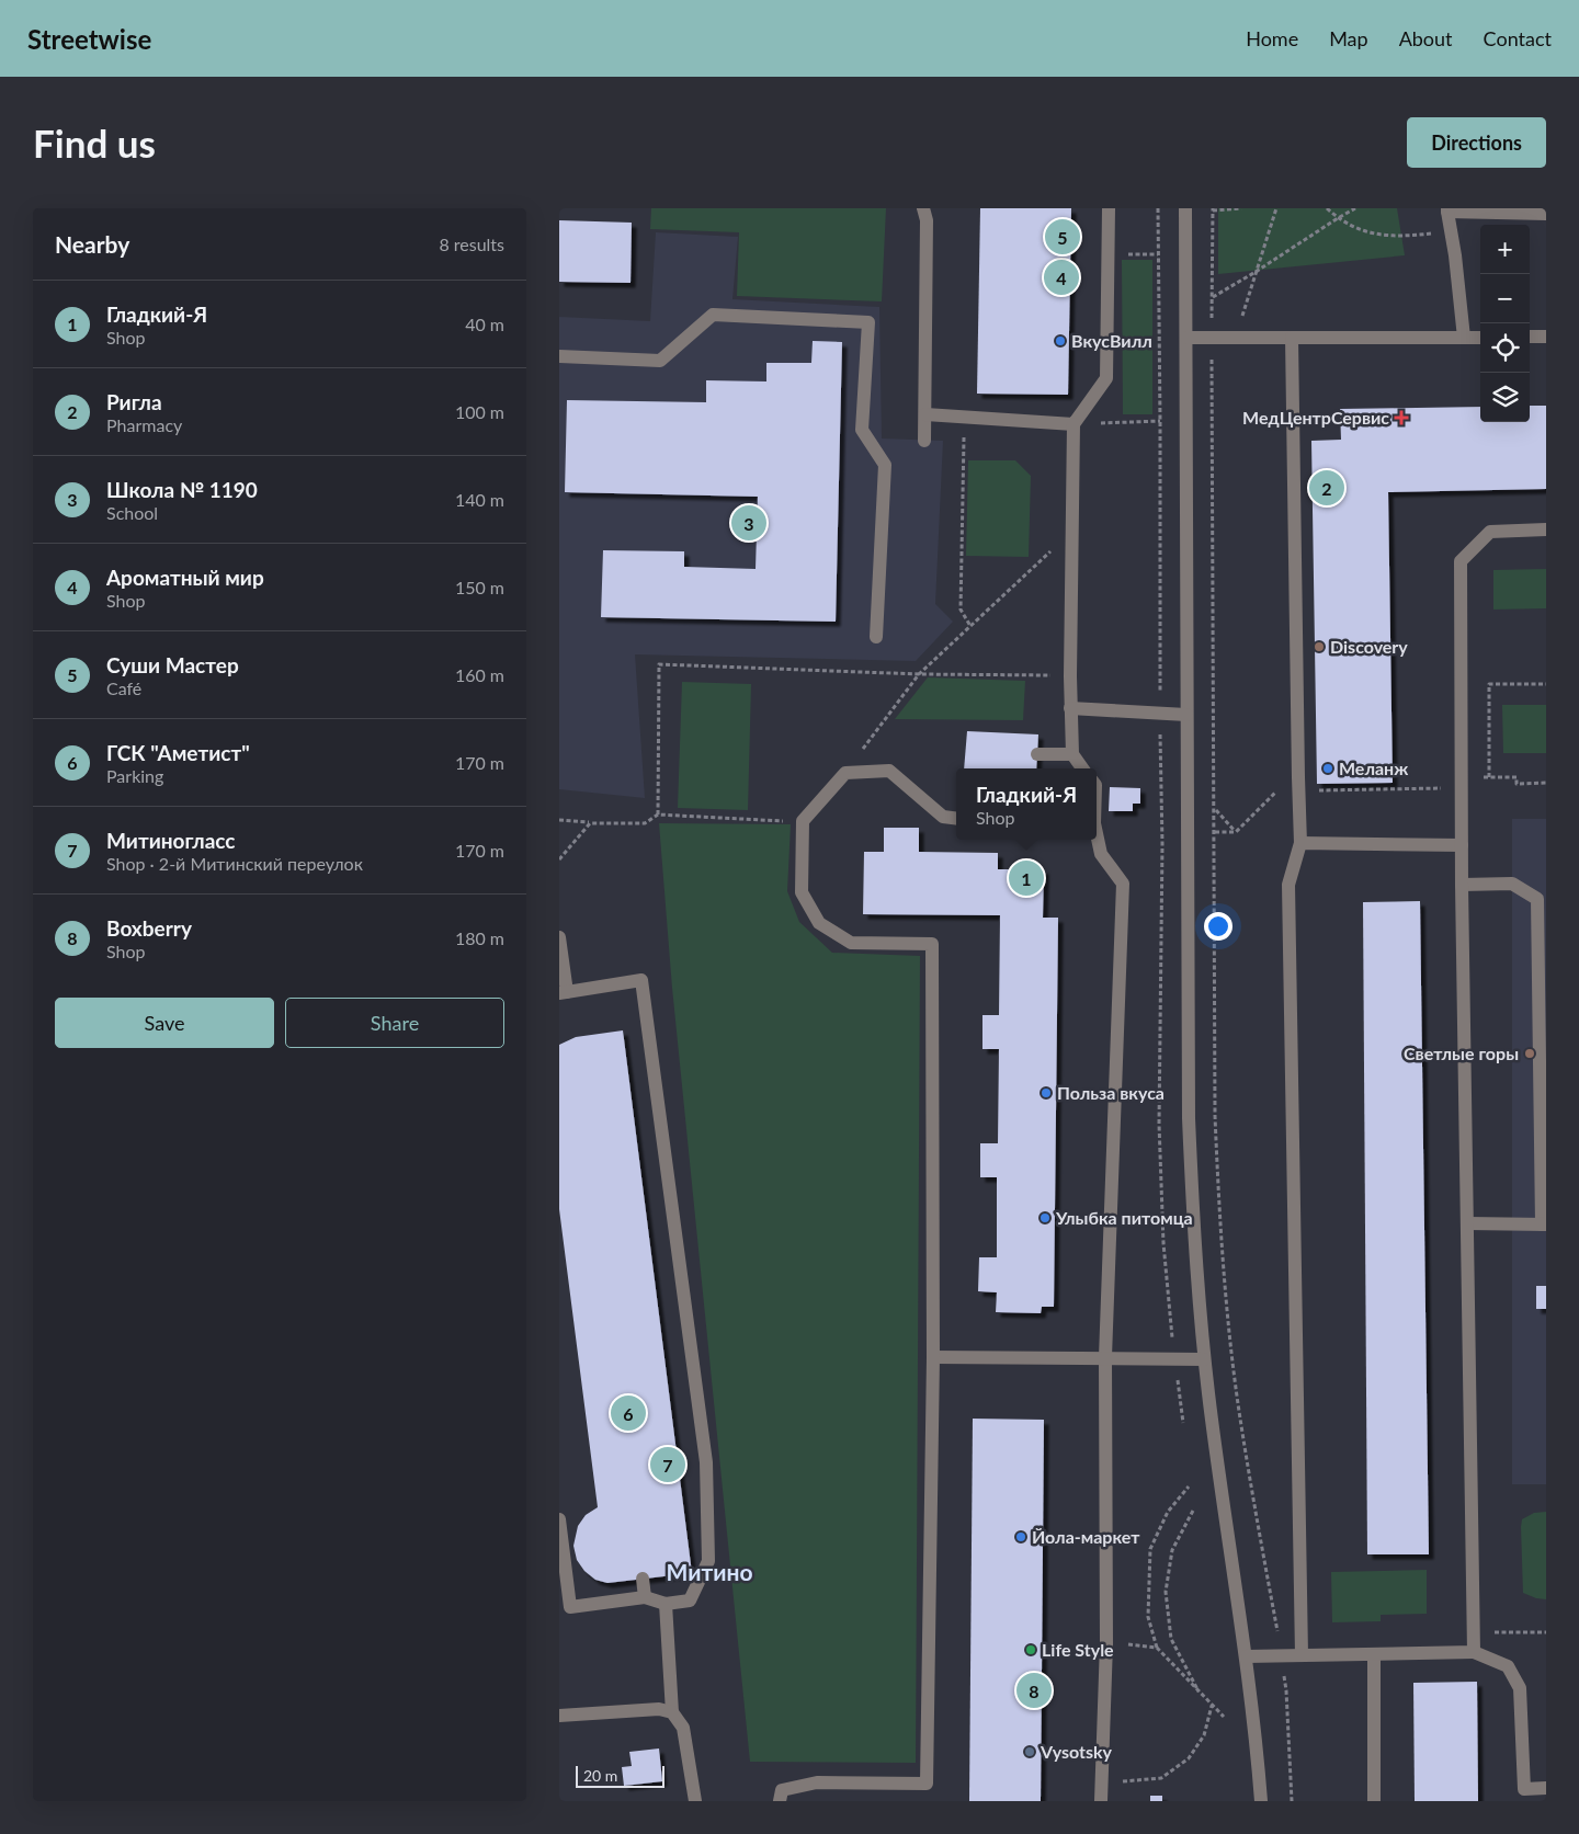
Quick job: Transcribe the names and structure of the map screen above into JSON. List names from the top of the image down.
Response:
{
  "districts": ["Митино"],
  "places": {
    "other": [
      "ВкусВилл",
      "Discovery",
      "Меланж",
      "Светлые горы",
      "Польза вкуса",
      "Улыбка питомца",
      "Йола-маркет",
      "Life Style",
      "Vysotsky"
    ],
    "health": ["МедЦентрСервис"]
  },
  "scale_bar": "20 m",
  "page": {
    "header": "Streetwise",
    "nav": [
      "Home",
      "Map",
      "About",
      "Contact"
    ],
    "buttons": [
      "Directions",
      ["Save", "Share"]
    ],
    "title": "Find us",
    "heading": ["Nearby", "8 results"],
    "pins": [
      "5",
      "4",
      "2",
      "3",
      "1",
      "6",
      "7",
      "8"
    ],
    "map_buttons": ["+", "−"],
    "list": [
      {
        "mark": "1",
        "name": "Гладкий-Я",
        "note": "Shop",
        "value": "40 m"
      },
      {
        "mark": "2",
        "name": "Ригла",
        "note": "Pharmacy",
        "value": "100 m"
      },
      {
        "mark": "3",
        "name": "Школа № 1190",
        "note": "School",
        "value": "140 m"
      },
      {
        "mark": "4",
        "name": "Ароматный мир",
        "note": "Shop",
        "value": "150 m"
      },
      {
        "mark": "5",
        "name": "Суши Мастер",
        "note": "Café",
        "value": "160 m"
      },
      {
        "mark": "6",
        "name": "ГСК \"Аметист\"",
        "note": "Parking",
        "value": "170 m"
      },
      {
        "mark": "7",
        "name": "Митиногласс",
        "note": "Shop · 2-й Митинский переулок",
        "value": "170 m"
      },
      {
        "mark": "8",
        "name": "Boxberry",
        "note": "Shop",
        "value": "180 m"
      }
    ],
    "popup": ["Гладкий-Я", "Shop"],
    "scale": "20 m"
  }
}
